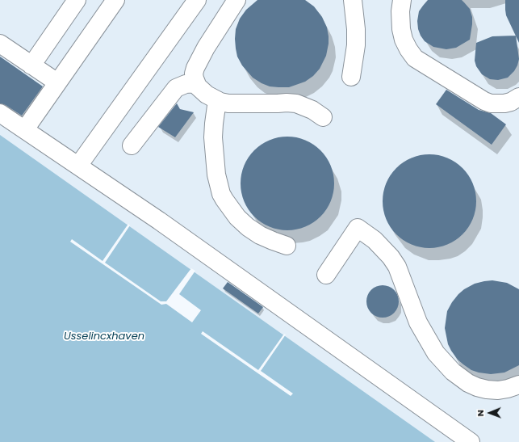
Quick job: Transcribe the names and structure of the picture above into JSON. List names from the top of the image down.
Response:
{
  "water": ["Usselincxhaven"],
  "north": "left"
}
